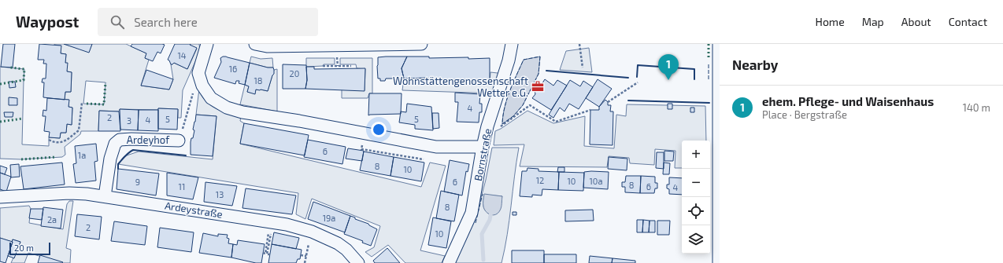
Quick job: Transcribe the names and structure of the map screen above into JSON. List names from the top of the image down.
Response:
{
  "streets": {
    "street": ["Ardeyhof", "Bornstraße", "Ardeystraße"]
  },
  "crossings": [
    ["Ardeyhof", "Ardeystraße"]
  ],
  "places": {
    "office": ["Wohnstättengenossenschaft Wetter e.G."]
  },
  "house_numbers": [
    "14",
    "16",
    "20",
    "18",
    "4",
    "2",
    "5",
    "5",
    "4",
    "3",
    "6",
    "1a",
    "8",
    "10",
    "12",
    "10",
    "10a",
    "9",
    "6",
    "8",
    "11",
    "6",
    "4",
    "13",
    "8",
    "19a",
    "2a",
    "2",
    "10"
  ],
  "scale_bar": "20 m",
  "page": {
    "header": "Waypost",
    "search": "Search here",
    "nav": [
      "Home",
      "Map",
      "About",
      "Contact"
    ],
    "heading": "Nearby",
    "pins": "1",
    "list": [
      {
        "mark": "1",
        "name": "ehem. Pflege- und Waisenhaus",
        "note": "Place · Bergstraße",
        "value": "140 m"
      }
    ],
    "map_buttons": ["+", "−"],
    "scale": "20 m"
  }
}
